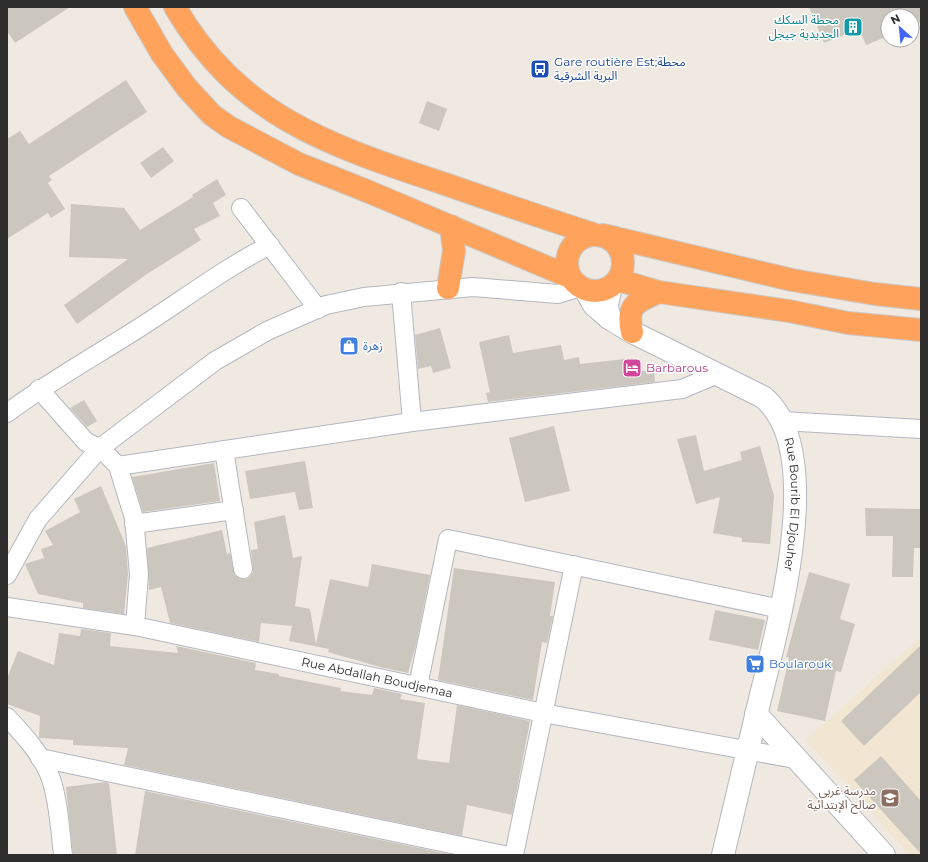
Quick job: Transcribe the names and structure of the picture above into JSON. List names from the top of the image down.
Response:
{
  "streets": {
    "main road": ["Rue Bourib El Djouher"],
    "street": ["Rue Abdallah Boudjemaa"]
  },
  "crossings": [
    ["Rue Bourib El Djouher", "Rue Abdallah Boudjemaa"]
  ],
  "places": {
    "building": ["محطة السكك الحديدية جيجل"],
    "bus stop": ["Gare routière Est;محطة البرية الشرقية"],
    "shop": ["زهرة"],
    "hotel": ["Barbarous"],
    "supermarket": ["Boularouk"],
    "school or university": ["مدرسة غربي صالح الإبتدائية"]
  },
  "north": "top left"
}
